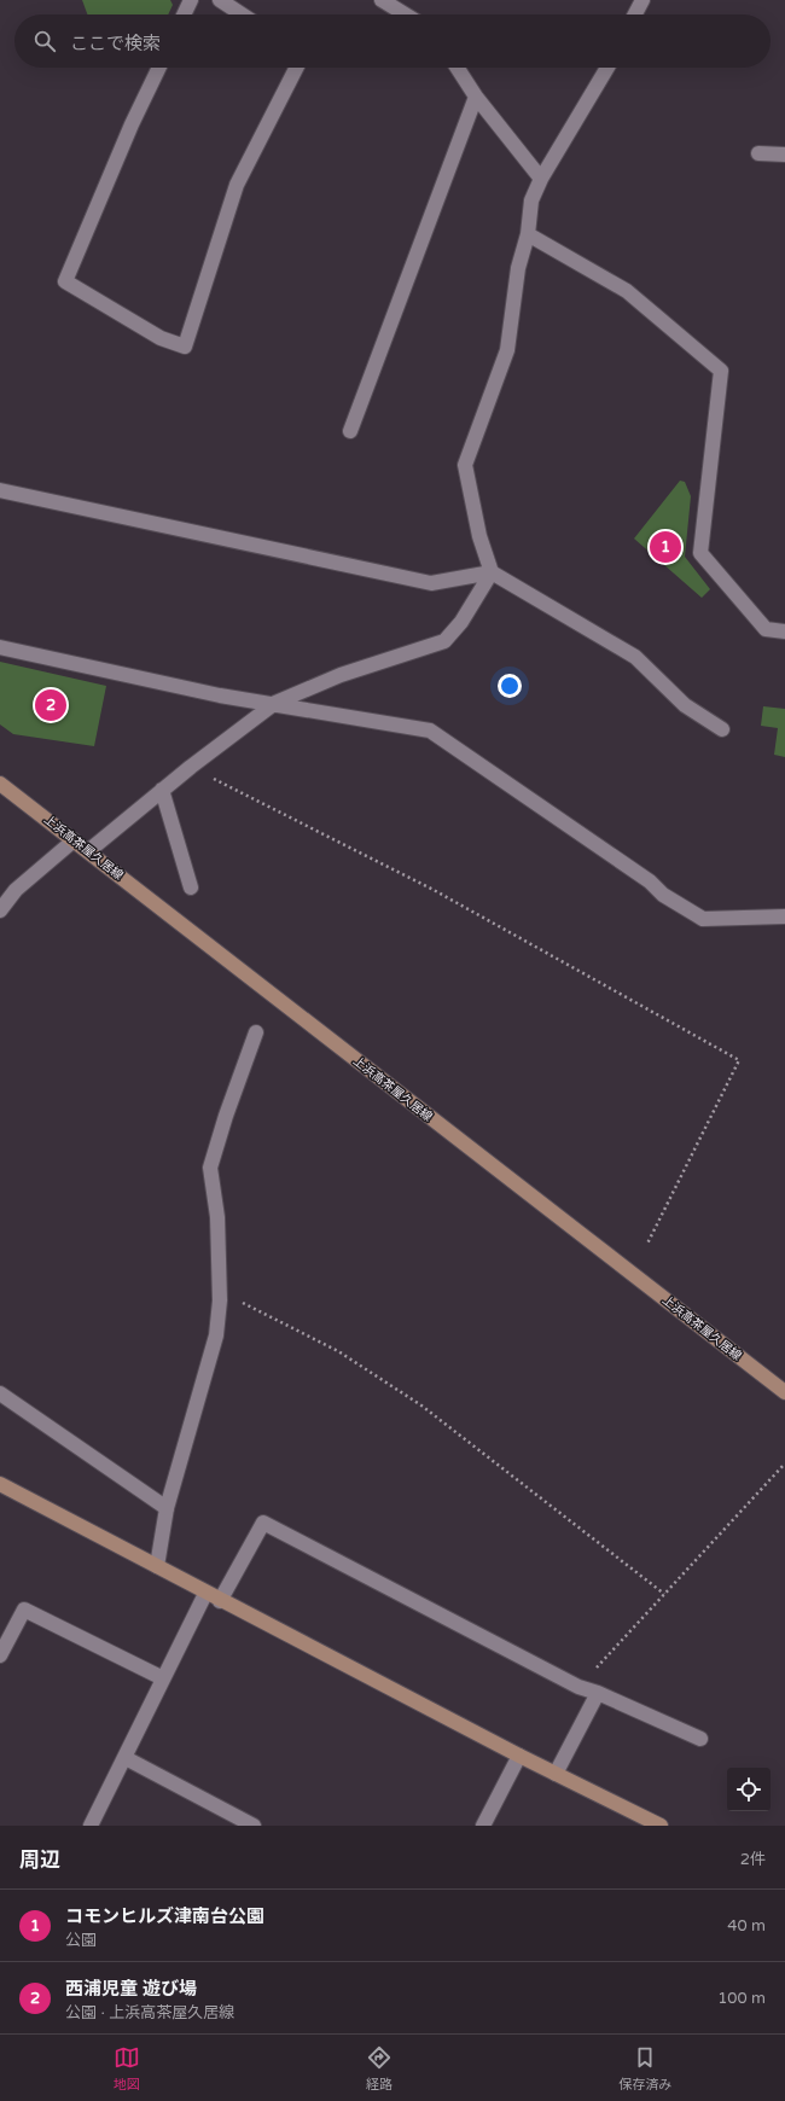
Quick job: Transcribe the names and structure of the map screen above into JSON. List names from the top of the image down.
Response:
{
  "streets": {
    "main road": ["上浜高茶屋久居線"]
  },
  "page": {
    "search": "ここで検索",
    "pins": ["1", "2"],
    "heading": ["周辺", "2件"],
    "list": [
      {
        "mark": "1",
        "name": "コモンヒルズ津南台公園",
        "note": "公園",
        "value": "40 m"
      },
      {
        "mark": "2",
        "name": "西浦児童 遊び場",
        "note": "公園 · 上浜高茶屋久居線",
        "value": "100 m"
      }
    ],
    "nav": ["地図", "経路", "保存済み"]
  }
}
